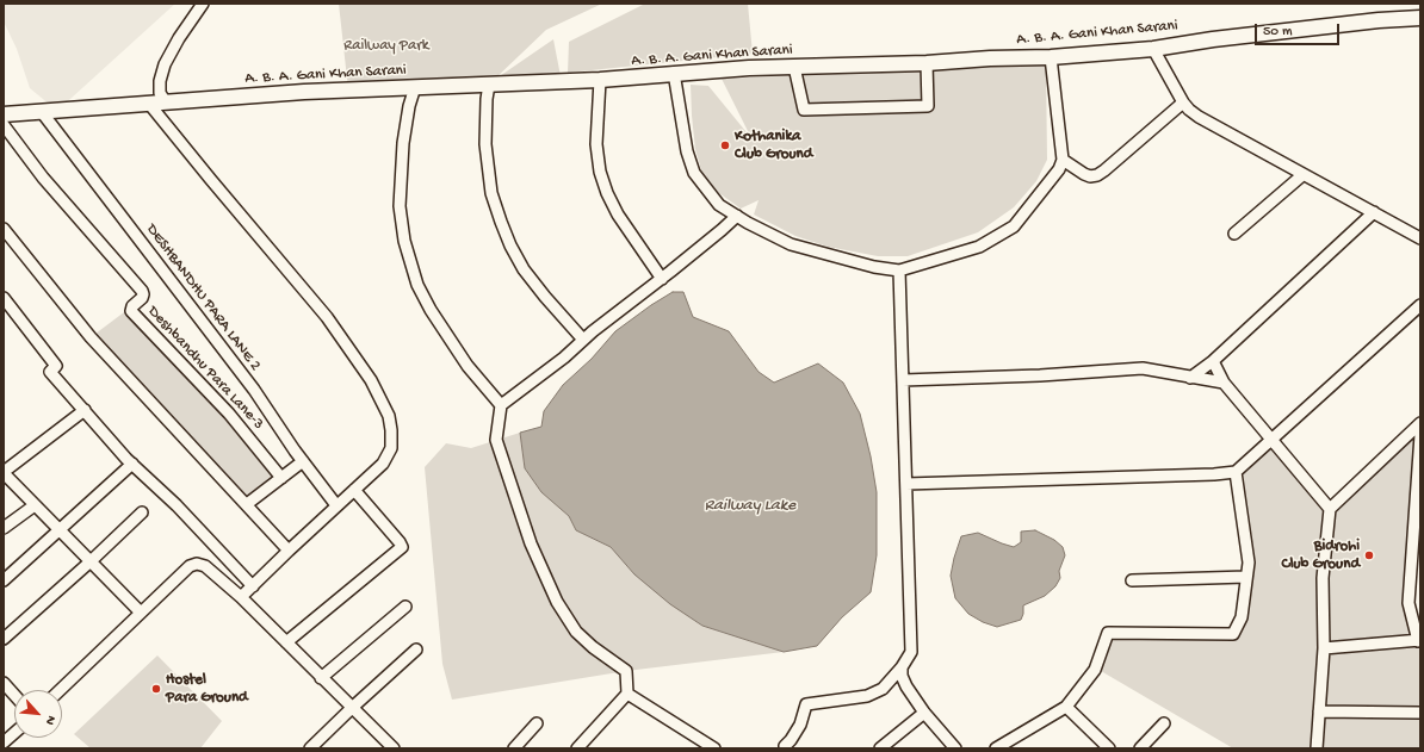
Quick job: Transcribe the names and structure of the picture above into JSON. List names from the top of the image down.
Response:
{
  "streets": {
    "main road": ["A. B. A. Gani Khan Sarani"],
    "street": ["DESHBANDHU PARA LANE 2", "Deshbandhu Para Lane-3"]
  },
  "crossings": [
    ["A. B. A. Gani Khan Sarani", "DESHBANDHU PARA LANE 2"]
  ],
  "water": ["Railway Lake"],
  "parks": ["Railway Park"],
  "places": ["Kothanika Club Ground", "Bidrohi Club Ground", "Hostel Para Ground"],
  "scale_bar": "50 m",
  "north": "bottom right"
}
